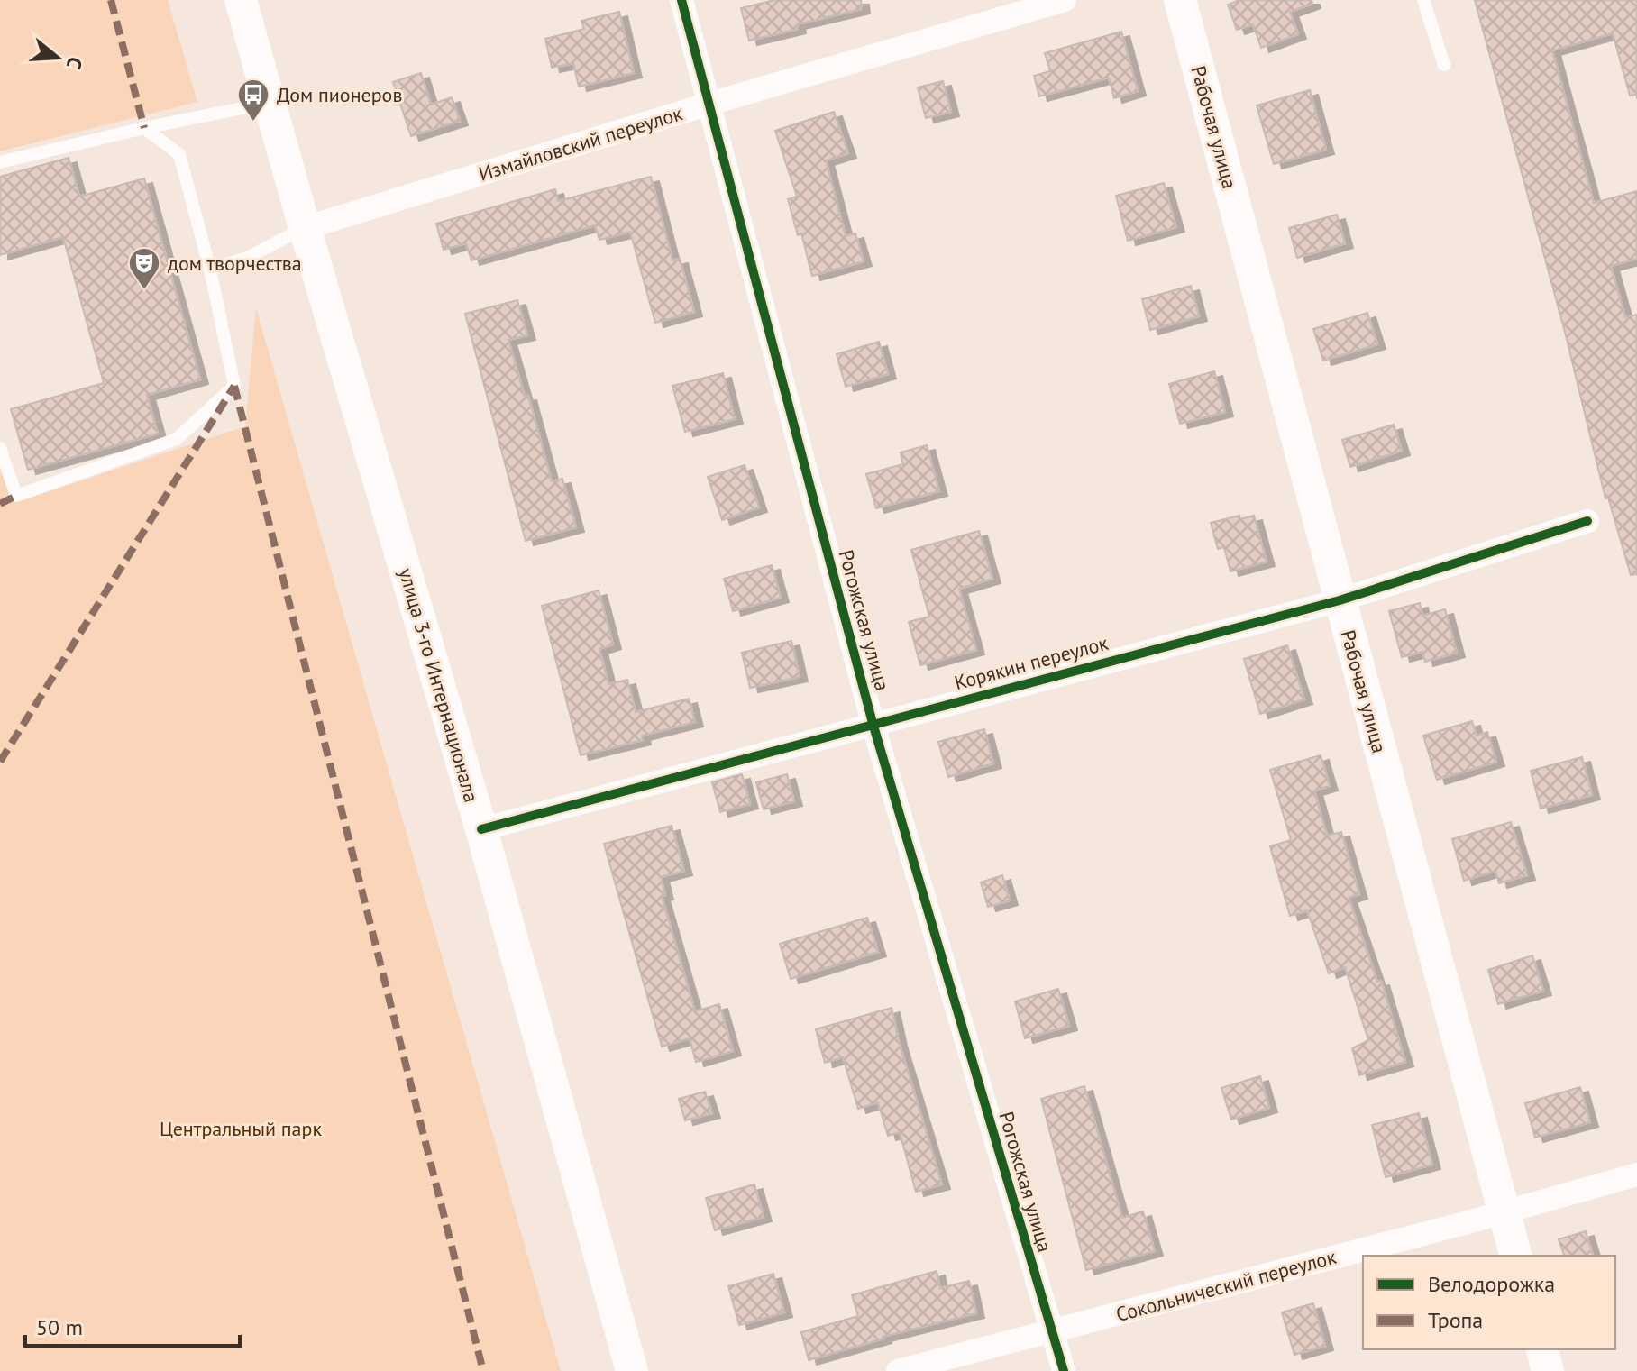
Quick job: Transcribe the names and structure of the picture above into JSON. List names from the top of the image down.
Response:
{
  "streets": {
    "main road": ["Рабочая улица", "улица 3-го Интернационала"],
    "street": [
      "Измайловский переулок",
      "Рогожская улица",
      "Корякин переулок",
      "Сокольнический переулок"
    ]
  },
  "crossings": [
    ["Рабочая улица", "Корякин переулок"],
    ["Рабочая улица", "Сокольнический переулок"],
    ["Измайловский переулок", "Рогожская улица"],
    ["Измайловский переулок", "улица 3-го Интернационала"],
    ["Рогожская улица", "Корякин переулок"],
    ["Рогожская улица", "Сокольнический переулок"],
    ["Корякин переулок", "улица 3-го Интернационала"]
  ],
  "parks": ["Центральный парк"],
  "places": {
    "bus stop": ["Дом пионеров"],
    "theatre": ["дом творчества"]
  },
  "legend": ["Велодорожка", "Тропа"],
  "scale_bar": "50 m",
  "north": "right"
}
